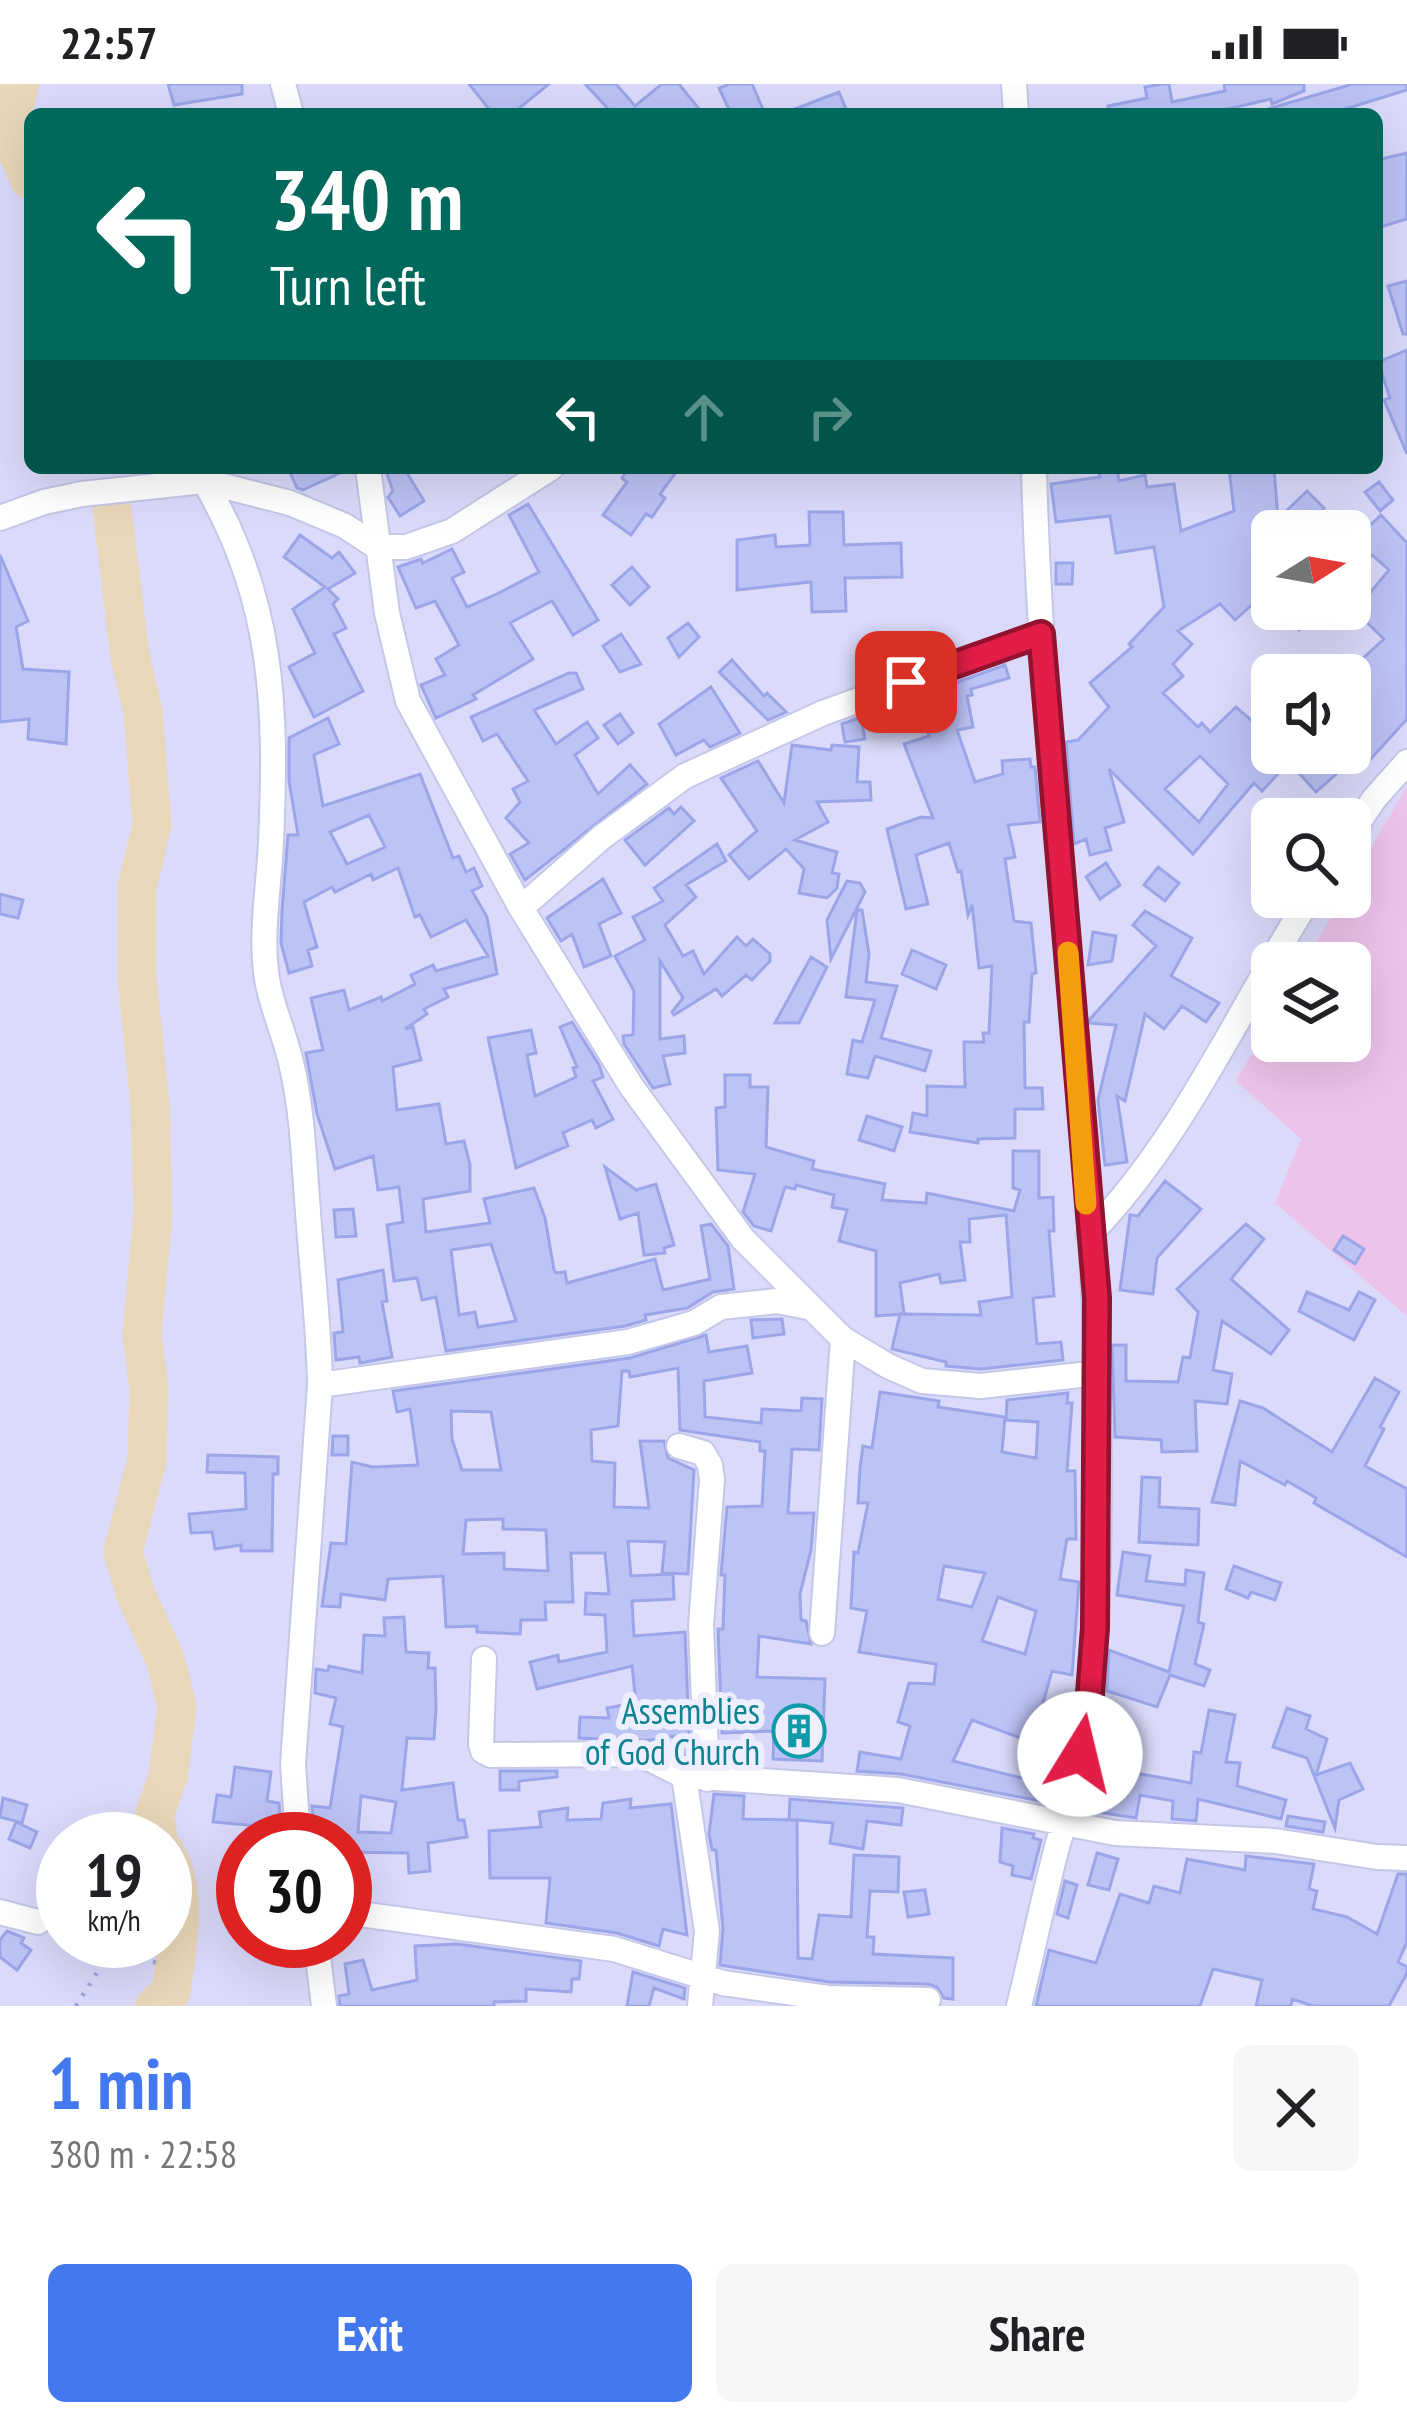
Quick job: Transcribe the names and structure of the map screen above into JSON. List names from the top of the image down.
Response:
{
  "places": {
    "building": ["Assemblies of God Church"]
  },
  "north": "right",
  "page": {
    "status": "22:57",
    "turn": ["340 m", "Turn left"],
    "speed": "19 km/h",
    "limit": "30",
    "heading": ["1 min", "380 m · 22:58"],
    "buttons": ["Exit", "Share"]
  }
}
